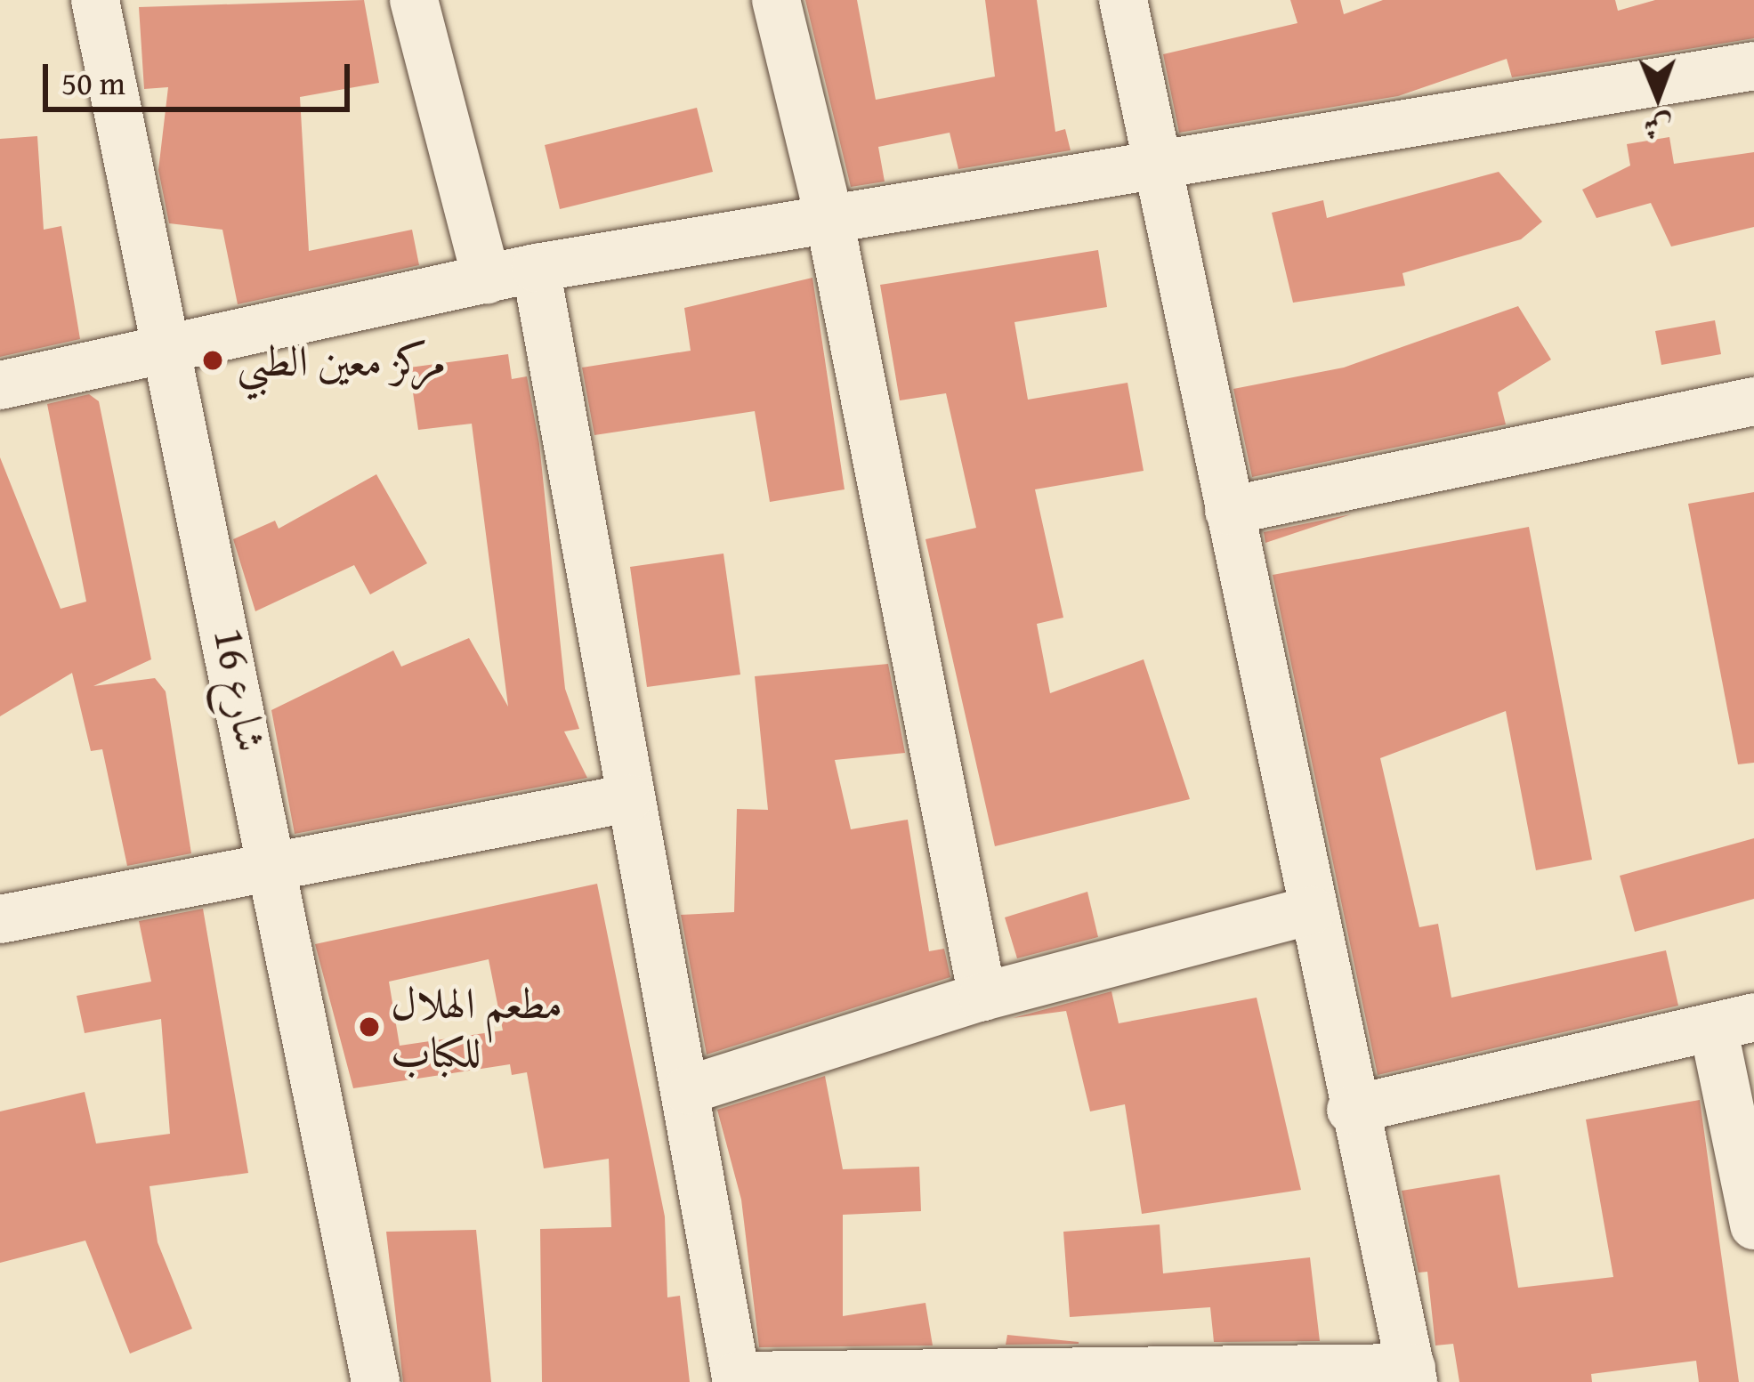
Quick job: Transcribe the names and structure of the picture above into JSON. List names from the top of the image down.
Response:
{
  "streets": {
    "street": ["شارع 16"]
  },
  "places": ["مركز معين الطبي", "مطعم الهلال للكباب"],
  "scale_bar": "50 m",
  "north": "bottom"
}
